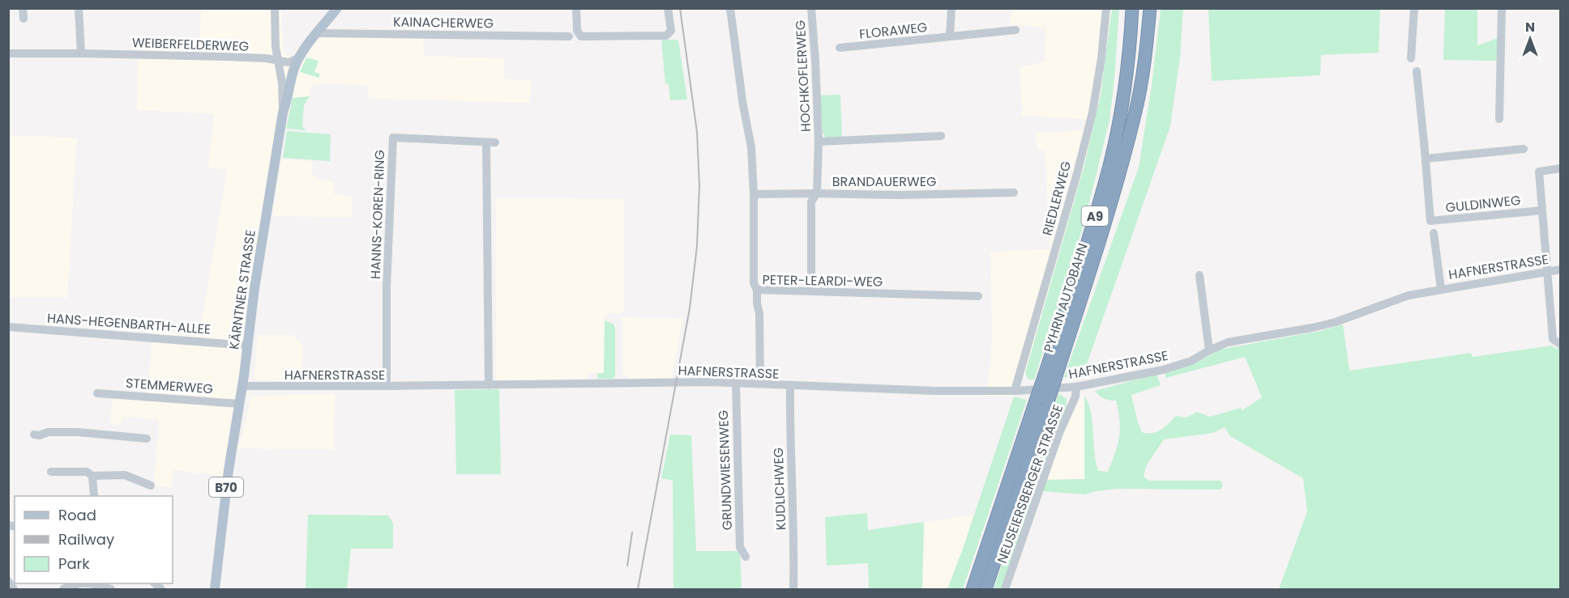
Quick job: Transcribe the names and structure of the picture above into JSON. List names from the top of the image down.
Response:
{
  "streets": {
    "highway": ["A9", "PYHRN AUTOBAHN"],
    "main road": ["KÄRNTNER STRASSE", "B70"],
    "street": [
      "KAINACHERWEG",
      "FLORAWEG",
      "WEIBERFELDERWEG",
      "HOCHKOFLERWEG",
      "BRANDAUERWEG",
      "RIEDLERWEG",
      "GULDINWEG",
      "HANNS-KOREN-RING",
      "HAFNERSTRASSE",
      "PETER-LEARDI-WEG",
      "HANS-HEGENBARTH-ALLEE",
      "STEMMERWEG",
      "GRUNDWIESENWEG",
      "NEUSEIERSBERGER STRASSE",
      "KUDLICHWEG"
    ]
  },
  "crossings": [
    ["KAINACHERWEG", "KÄRNTNER STRASSE"],
    ["WEIBERFELDERWEG", "KÄRNTNER STRASSE"],
    ["HOCHKOFLERWEG", "BRANDAUERWEG"],
    ["HOCHKOFLERWEG", "PETER-LEARDI-WEG"],
    ["RIEDLERWEG", "HAFNERSTRASSE"],
    ["HANNS-KOREN-RING", "HAFNERSTRASSE"],
    ["HAFNERSTRASSE", "PETER-LEARDI-WEG"],
    ["HAFNERSTRASSE", "KÄRNTNER STRASSE"],
    ["HAFNERSTRASSE", "GRUNDWIESENWEG"],
    ["HAFNERSTRASSE", "NEUSEIERSBERGER STRASSE"],
    ["HAFNERSTRASSE", "KUDLICHWEG"],
    ["KÄRNTNER STRASSE", "HANS-HEGENBARTH-ALLEE"],
    ["KÄRNTNER STRASSE", "STEMMERWEG"]
  ],
  "legend": ["Road", "Railway", "Park"],
  "north": "top"
}
